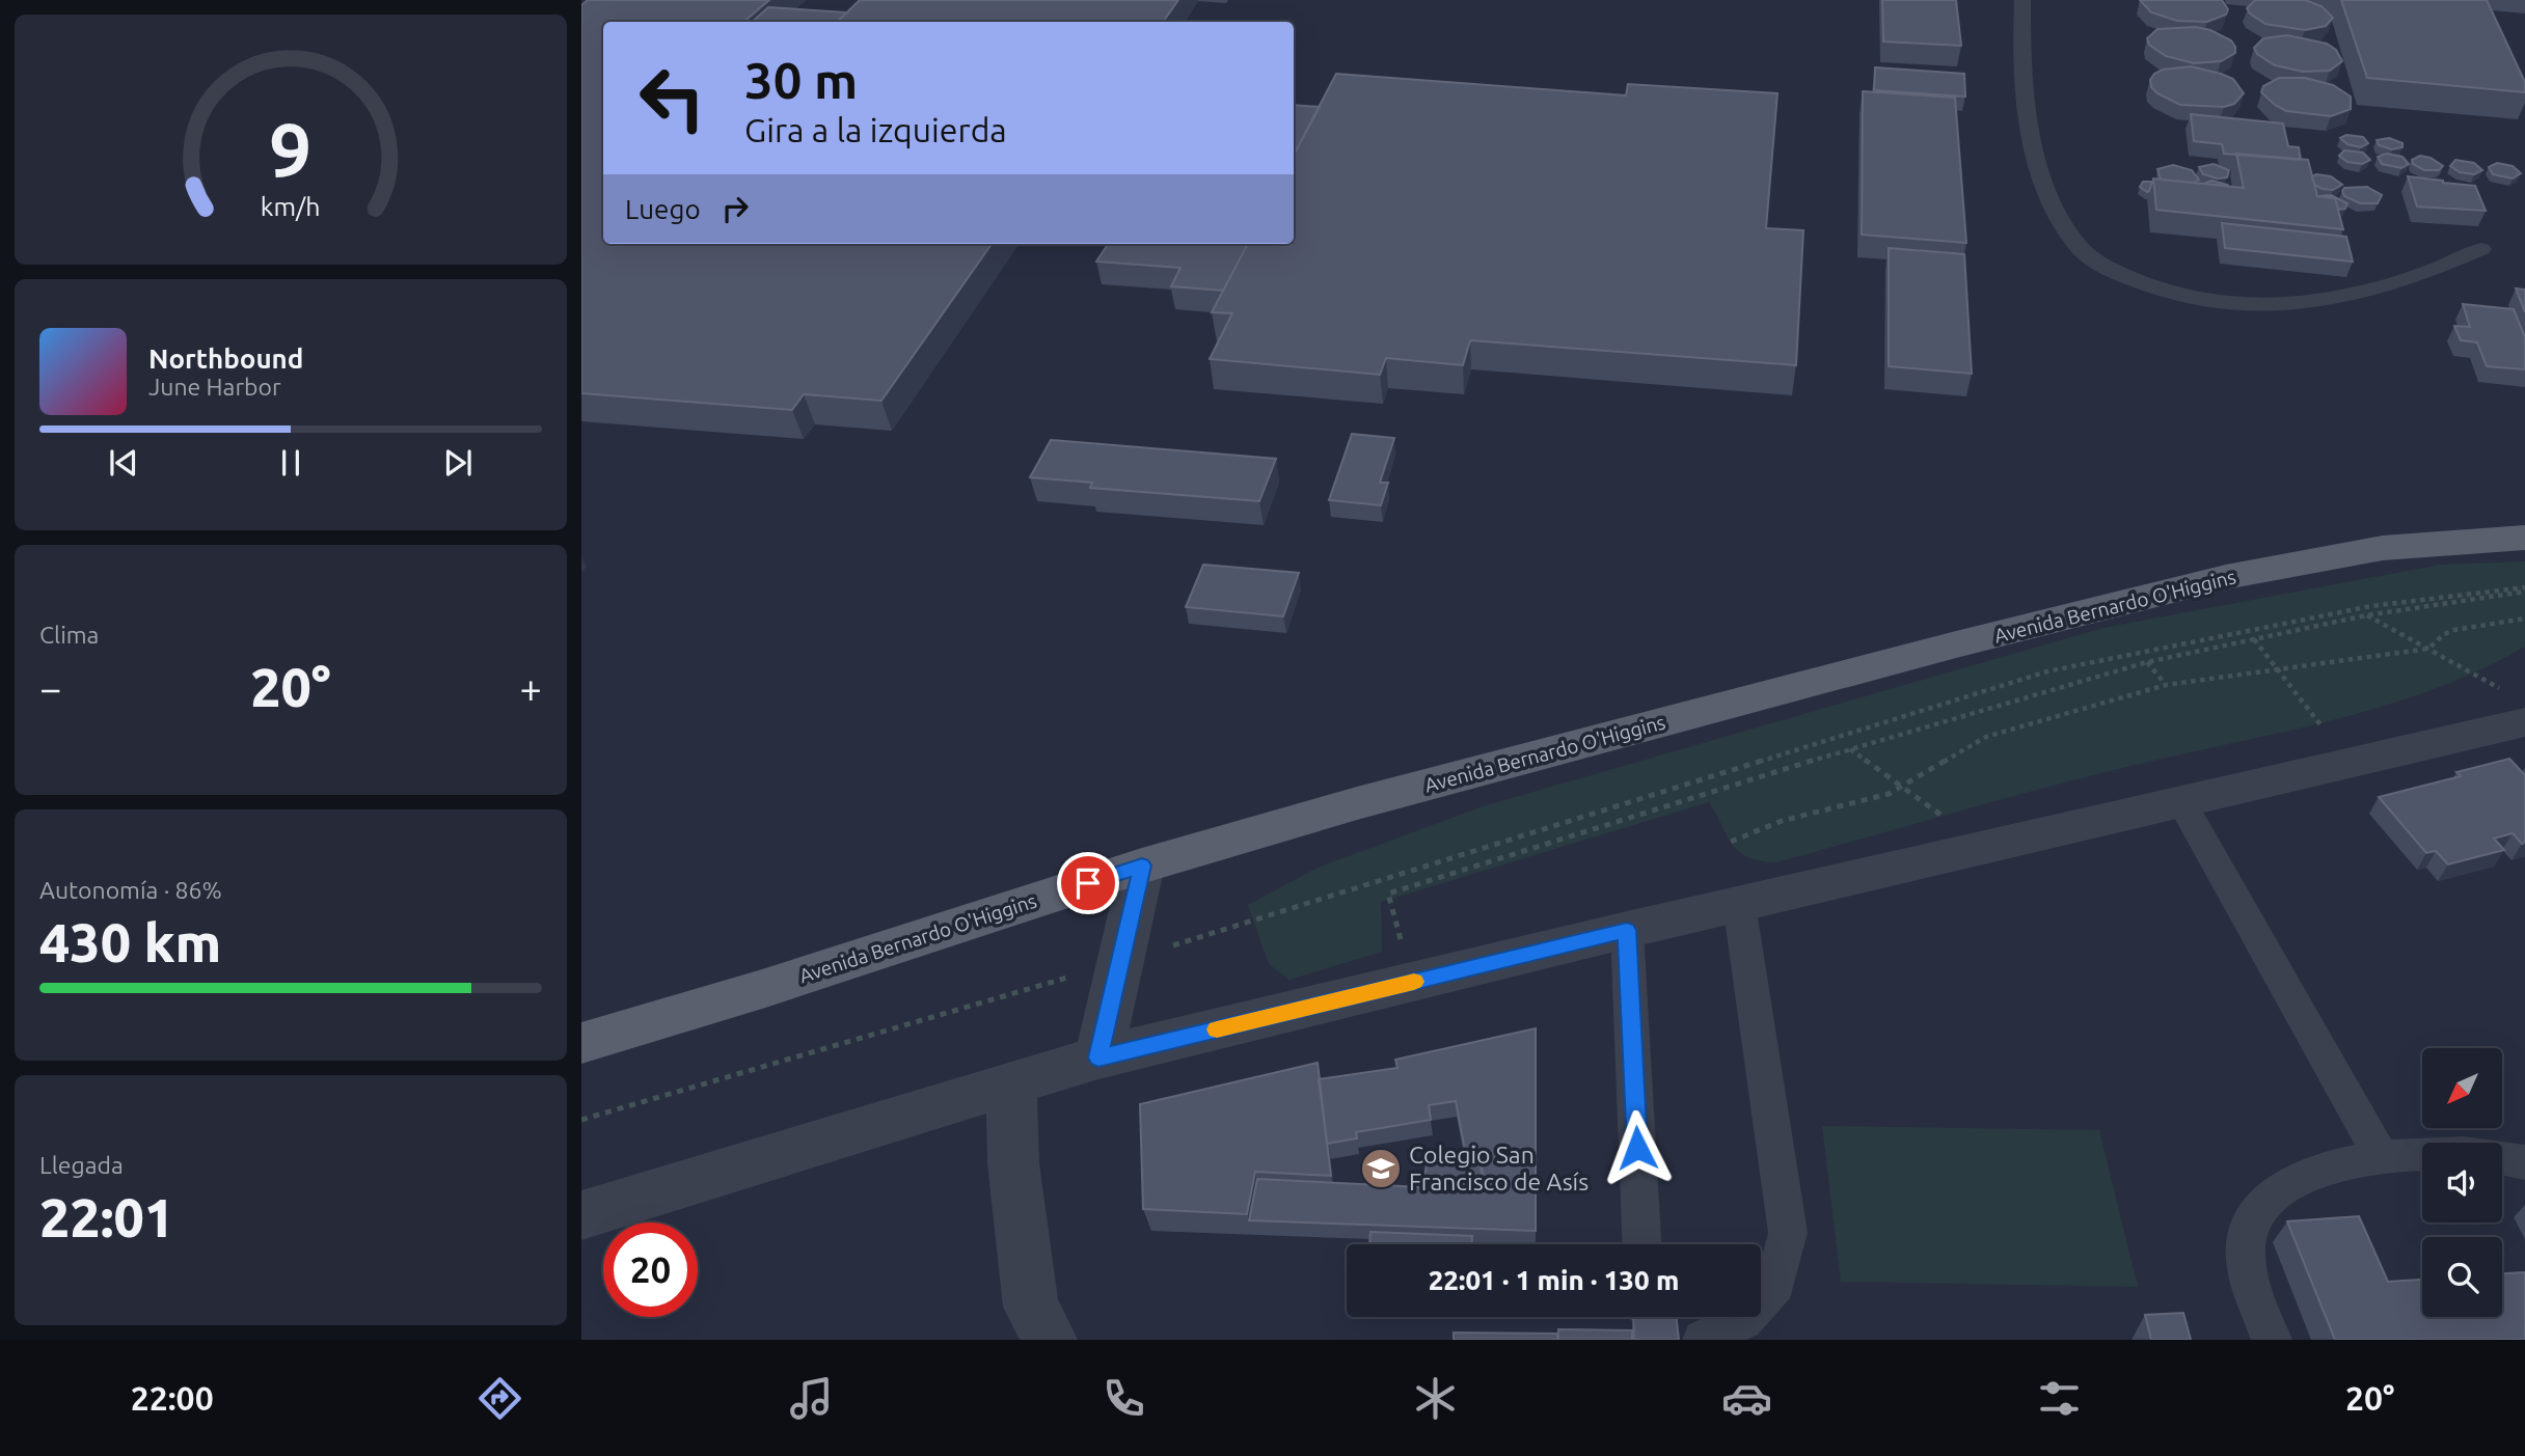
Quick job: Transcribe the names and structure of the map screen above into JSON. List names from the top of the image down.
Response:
{
  "streets": {
    "main road": ["Avenida Bernardo O'Higgins"]
  },
  "places": {
    "school or university": ["Colegio San Francisco de Asís"]
  },
  "north": "bottom left",
  "page": {
    "turn": ["30 m", "Gira a la izquierda"],
    "then": "Luego",
    "song": ["Northbound", "June Harbor"],
    "tile": [
      "Clima",
      ["Autonomía · 86%", "430 km"],
      ["Llegada", "22:01"]
    ],
    "heat": ["−", "20°", "+"],
    "limit": "20",
    "trip": "22:01 · 1 min · 130 m",
    "tabs": ["22:00", "20°"],
    "gauge": ["9", "km/h"]
  }
}
